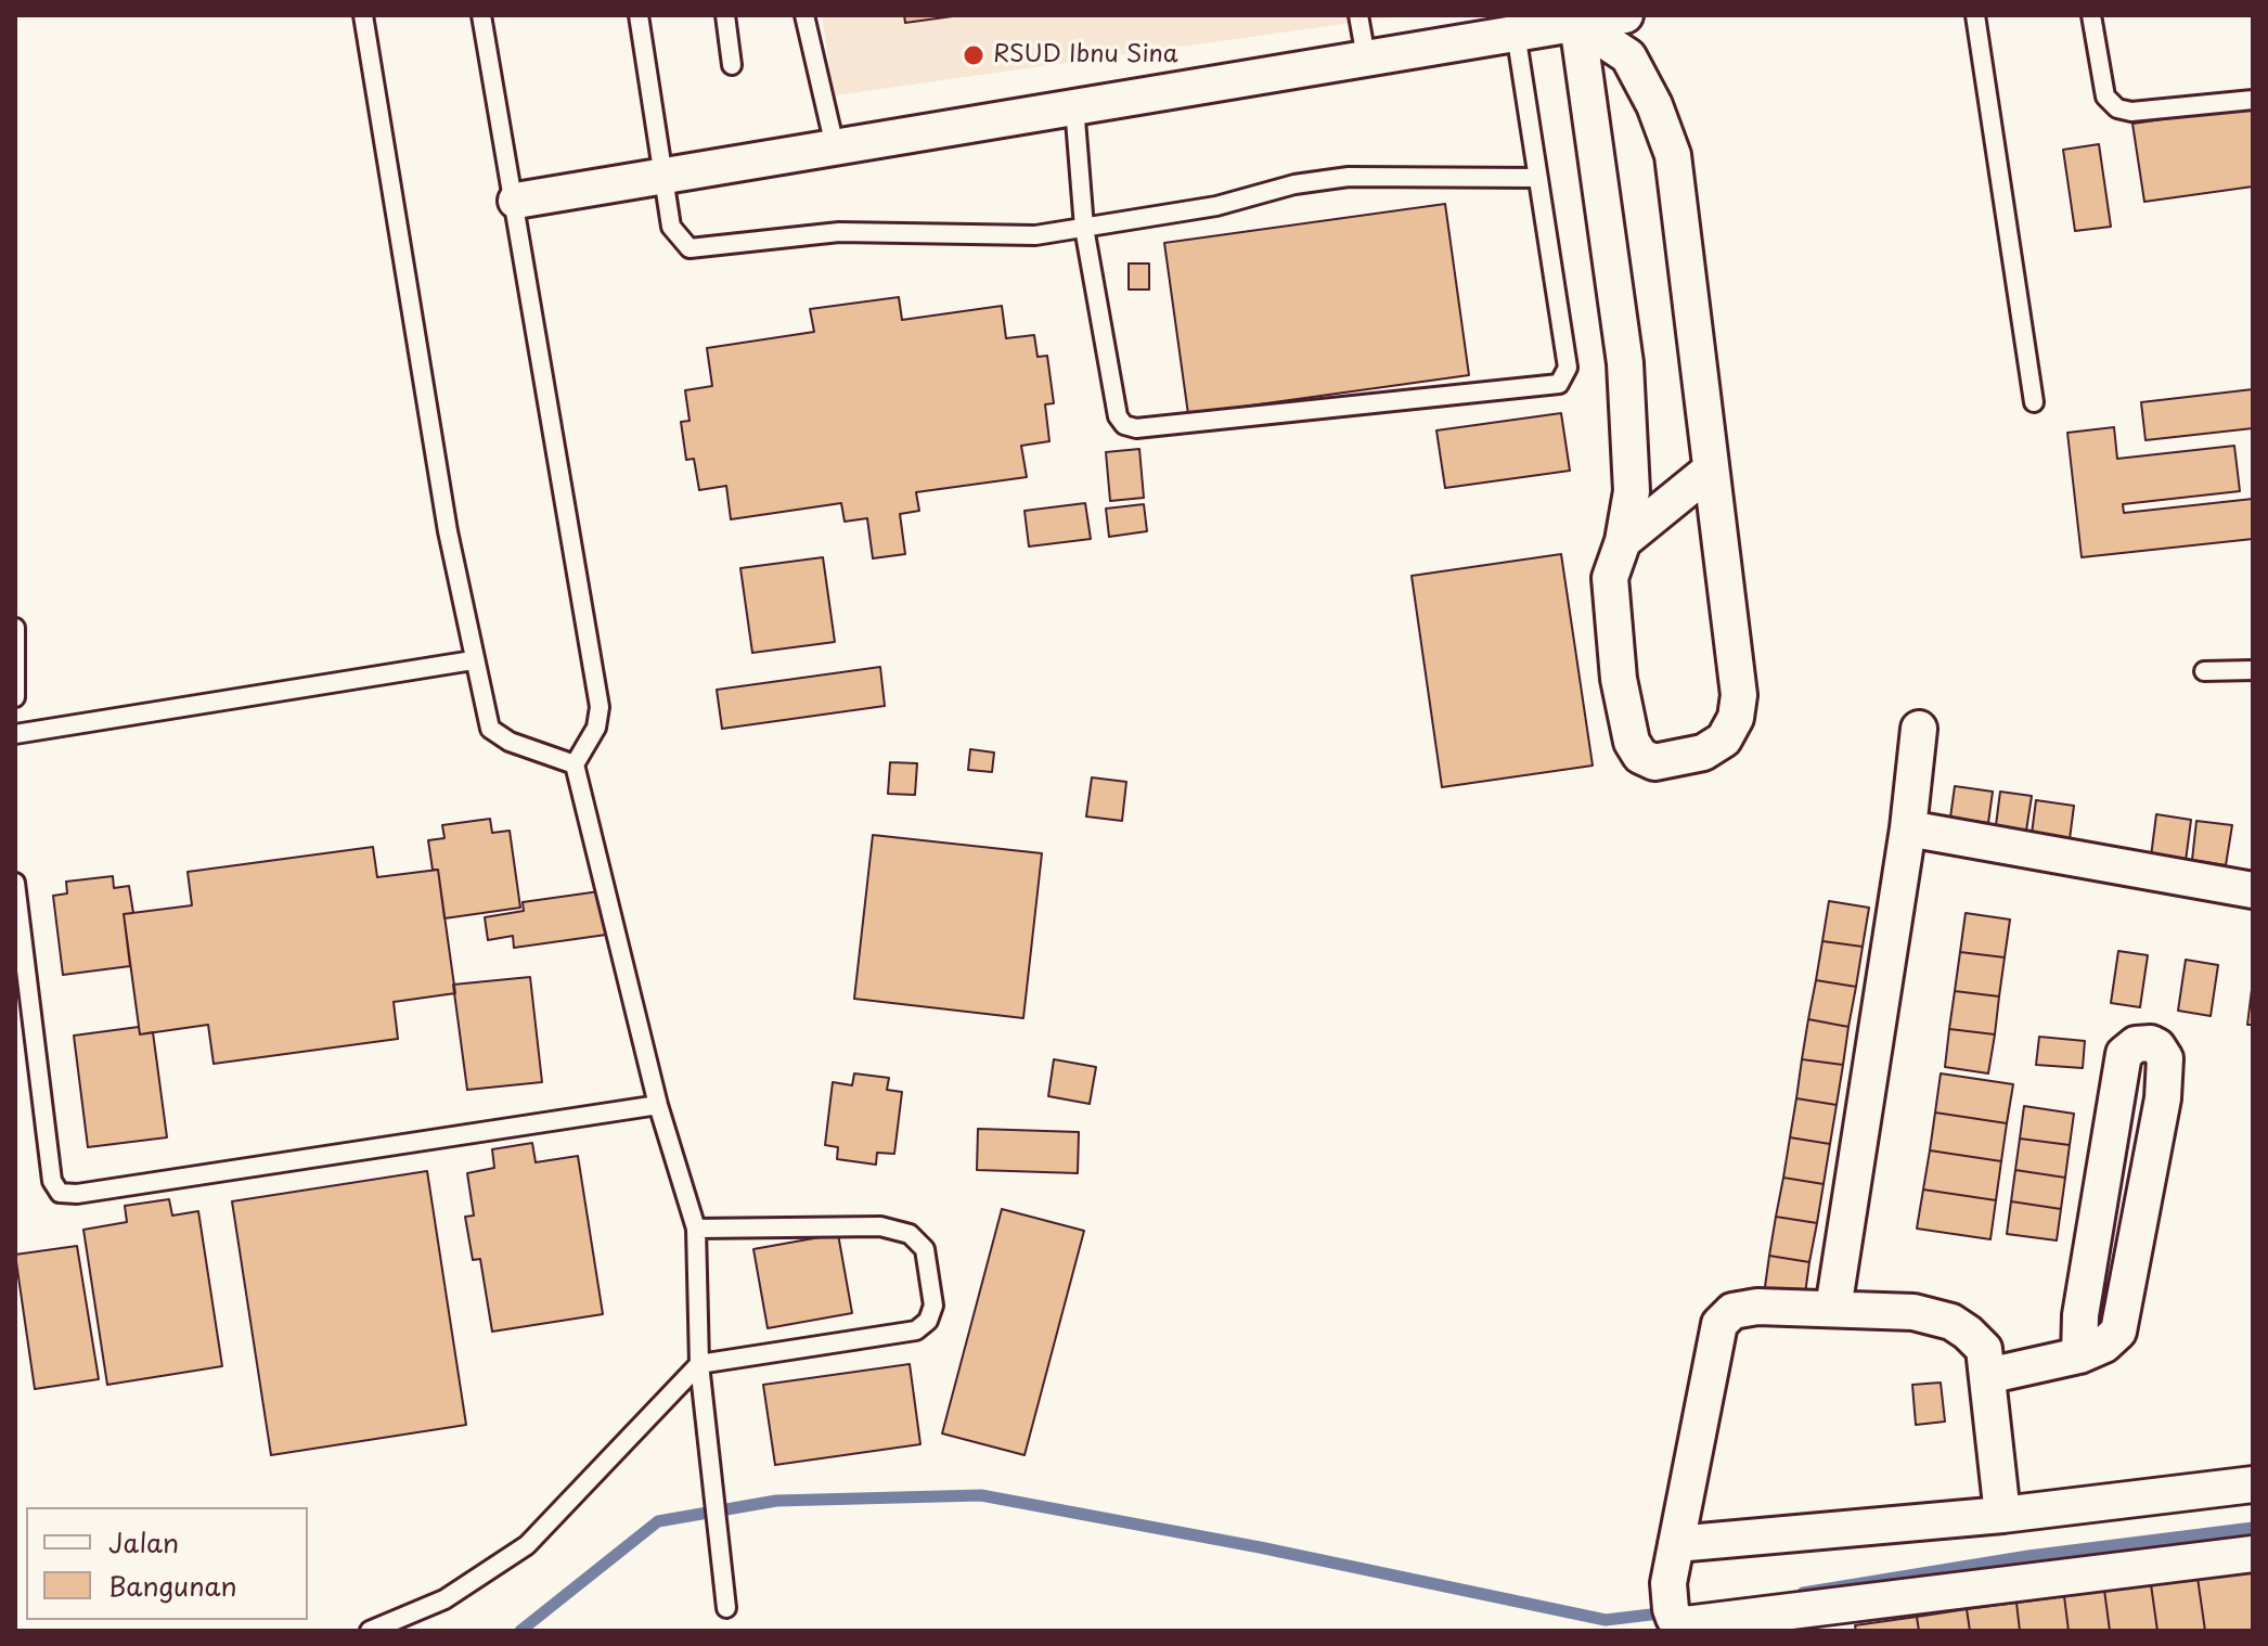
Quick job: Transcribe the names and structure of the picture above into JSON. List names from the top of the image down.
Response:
{
  "places": ["RSUD Ibnu Sina"],
  "legend": ["Jalan", "Bangunan"]
}
